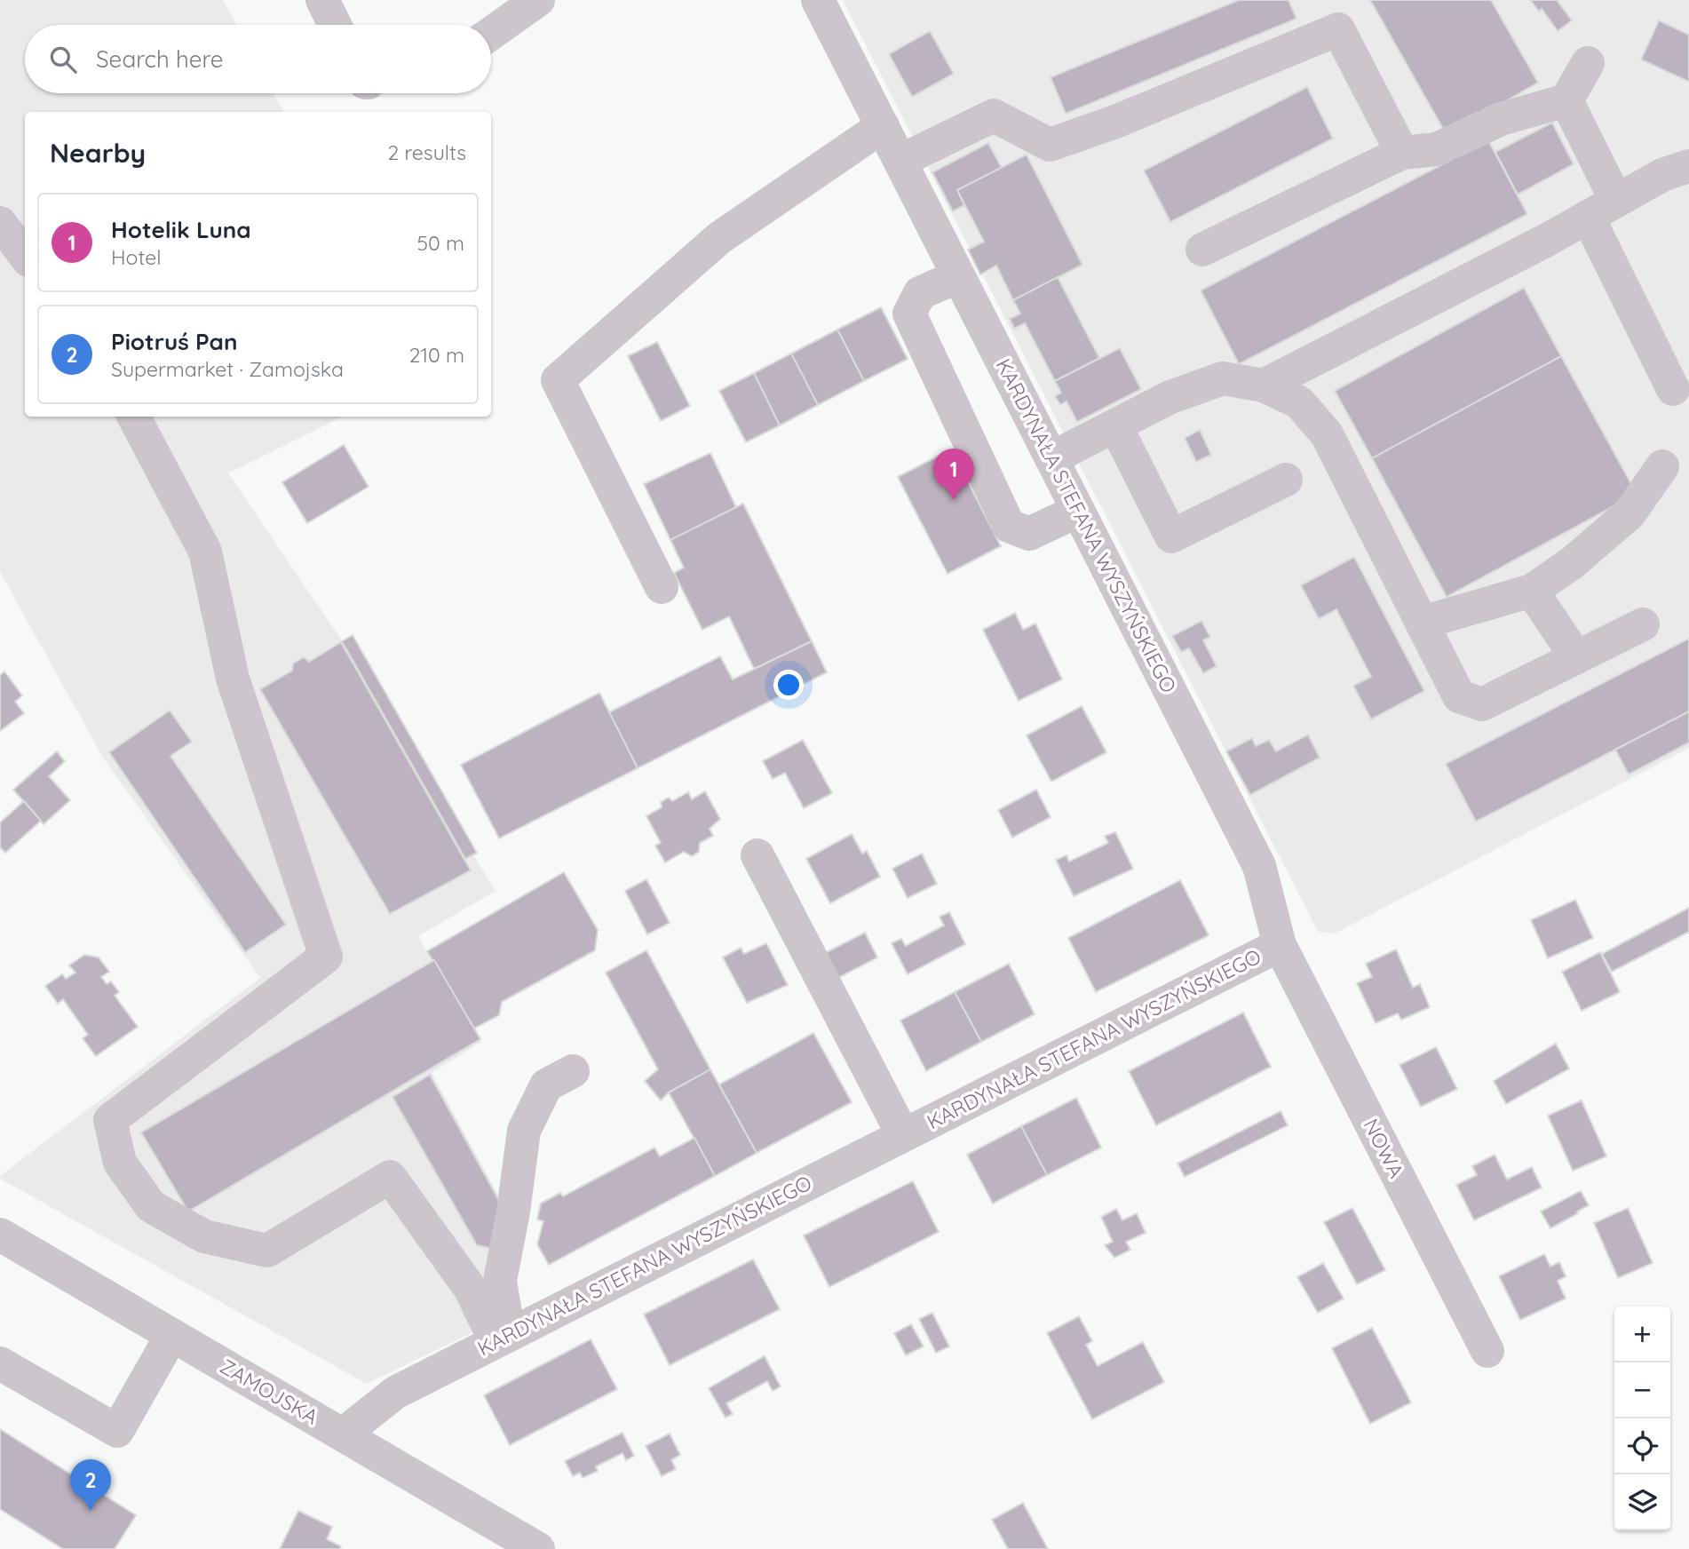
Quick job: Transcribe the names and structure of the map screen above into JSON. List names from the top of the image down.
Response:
{
  "streets": {
    "street": ["KARDYNAŁA STEFANA WYSZYŃSKIEGO", "NOWA", "ZAMOJSKA"]
  },
  "crossings": [
    ["KARDYNAŁA STEFANA WYSZYŃSKIEGO", "NOWA"],
    ["KARDYNAŁA STEFANA WYSZYŃSKIEGO", "ZAMOJSKA"]
  ],
  "page": {
    "search": "Search here",
    "heading": ["Nearby", "2 results"],
    "list": [
      {
        "mark": "1",
        "name": "Hotelik Luna",
        "note": "Hotel",
        "value": "50 m"
      },
      {
        "mark": "2",
        "name": "Piotruś Pan",
        "note": "Supermarket · Zamojska",
        "value": "210 m"
      }
    ],
    "pins": ["1", "2"],
    "map_buttons": ["+", "−"]
  }
}
